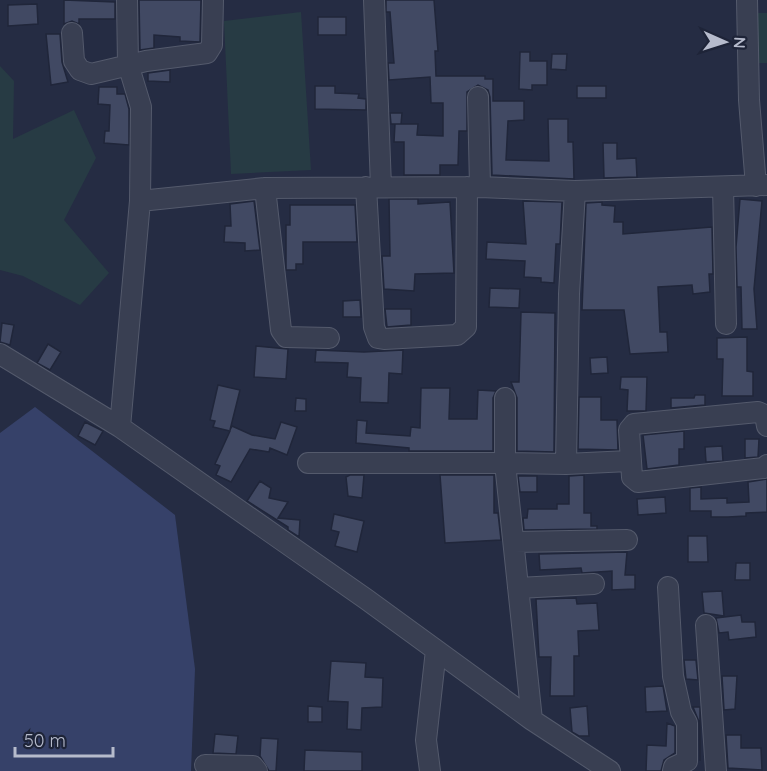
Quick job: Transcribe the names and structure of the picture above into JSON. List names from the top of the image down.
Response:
{
  "scale_bar": "50 m",
  "north": "right"
}
